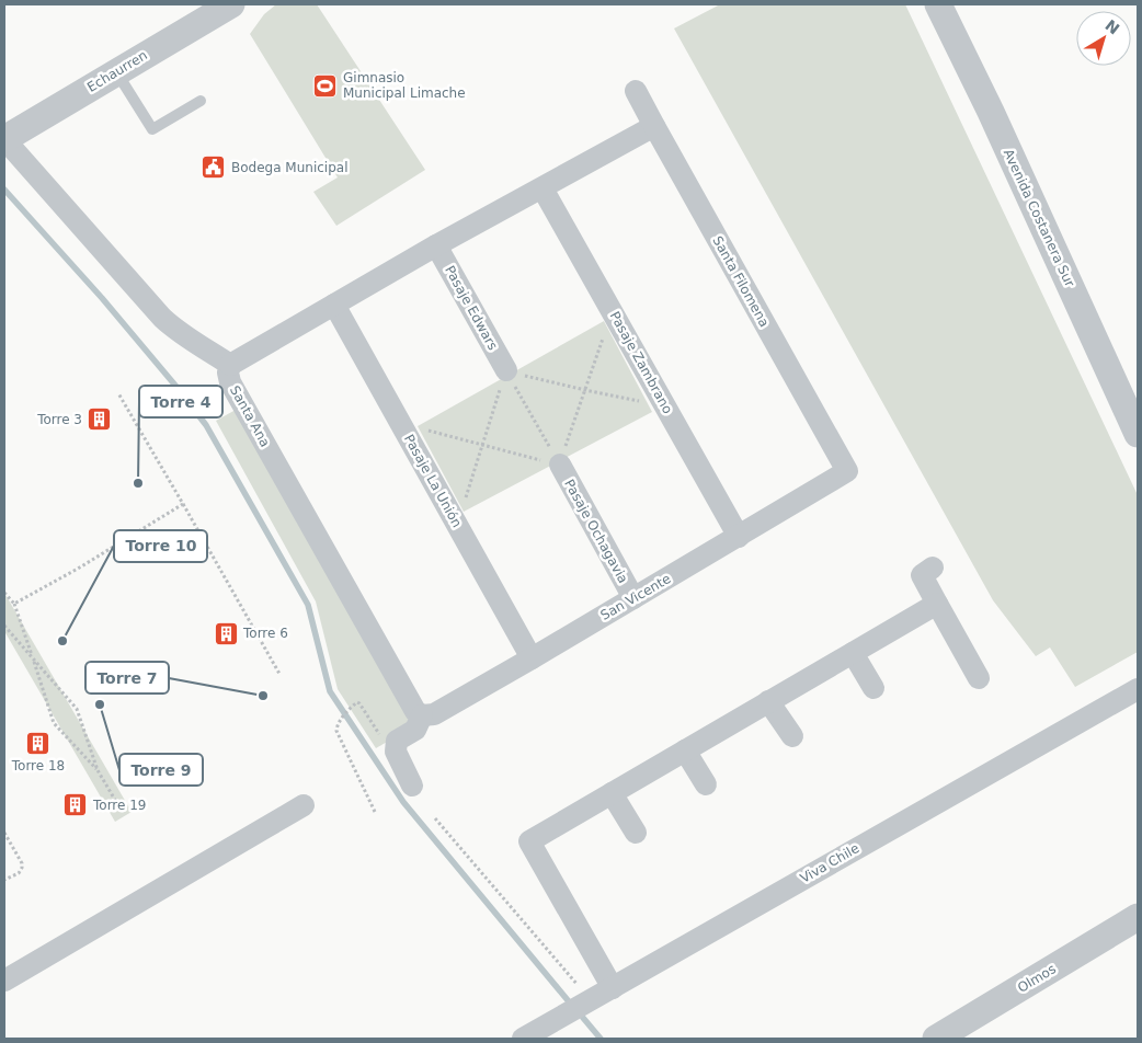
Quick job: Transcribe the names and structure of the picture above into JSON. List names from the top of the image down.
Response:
{
  "streets": {
    "street": [
      "Echaurren",
      "Avenida Costanera Sur",
      "Santa Filomena",
      "Pasaje Edwars",
      "Pasaje Zambrano",
      "Santa Ana",
      "Pasaje La Unión",
      "Pasaje Ochagavia",
      "San Vicente",
      "Viva Chile",
      "Olmos"
    ]
  },
  "crossings": [
    ["Santa Filomena", "San Vicente"],
    ["Pasaje Zambrano", "San Vicente"],
    ["Santa Ana", "San Vicente"],
    ["Pasaje La Unión", "San Vicente"],
    ["Pasaje Ochagavia", "San Vicente"]
  ],
  "places": {
    "sports": ["Gimnasio Municipal Limache"],
    "public building": ["Bodega Municipal"],
    "building": [
      "Torre 3",
      "Torre 6",
      "Torre 18",
      "Torre 19"
    ],
    "other": [
      "Torre 4",
      "Torre 10",
      "Torre 7",
      "Torre 9"
    ]
  },
  "north": "top right"
}
